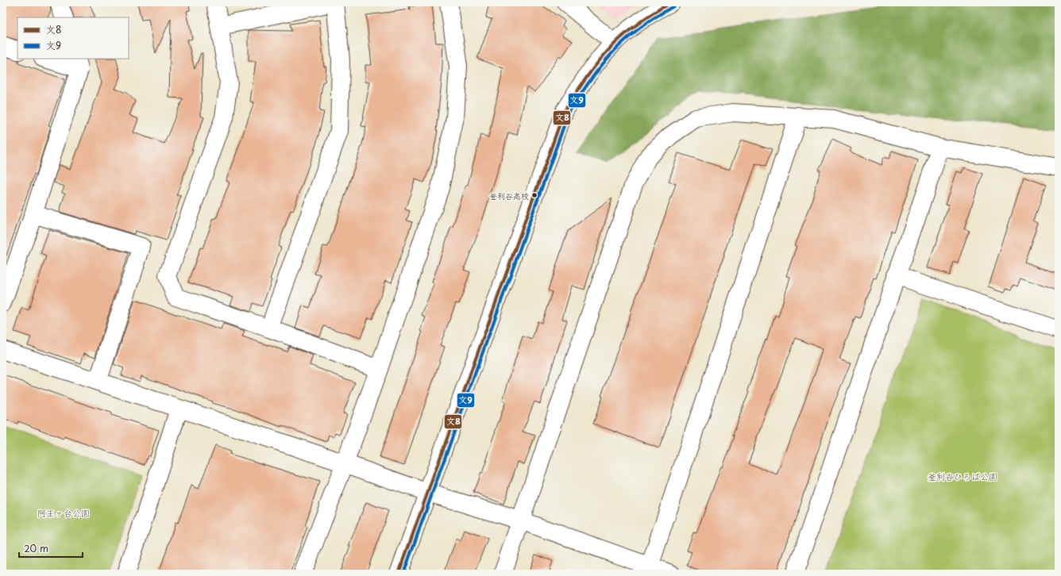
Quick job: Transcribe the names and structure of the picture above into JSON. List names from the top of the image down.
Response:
{
  "parks": ["釜利谷ひろば公園", "阿王ヶ台公園"],
  "places": ["釜利谷高校"],
  "lines": ["transit line 文8", "transit line 文9"],
  "legend": ["文8", "文9"],
  "scale_bar": "20 m"
}
